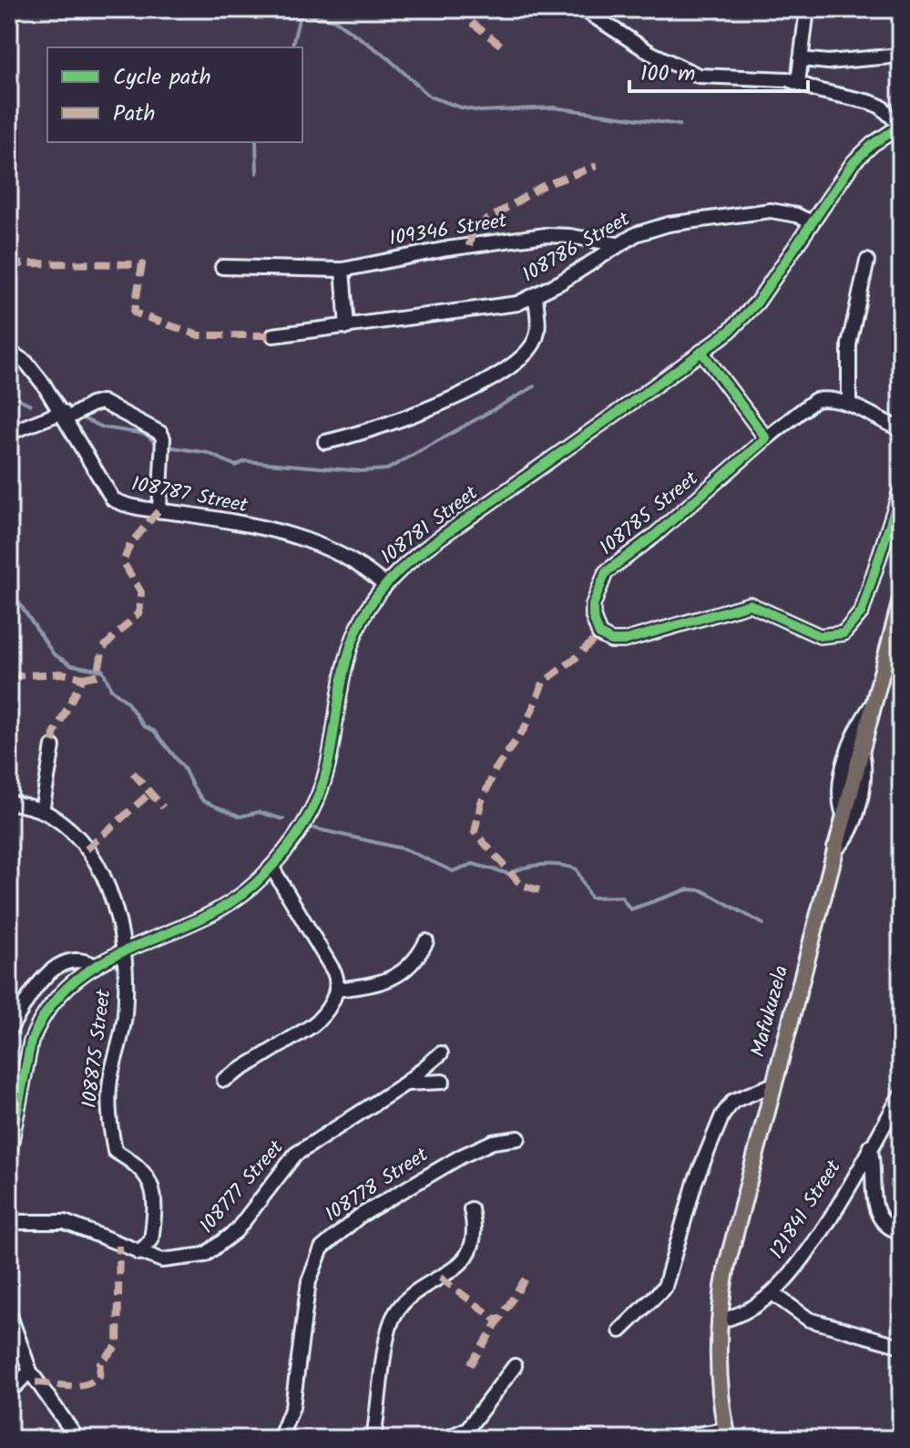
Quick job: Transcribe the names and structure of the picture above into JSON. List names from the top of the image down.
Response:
{
  "streets": {
    "main road": ["Mafukuzela"],
    "street": [
      "109346 Street",
      "108786 Street",
      "108787 Street",
      "108785 Street",
      "108781 Street",
      "108875 Street",
      "108778 Street",
      "108777 Street",
      "121841 Street"
    ]
  },
  "crossings": [
    ["109346 Street", "108786 Street"],
    ["108786 Street", "108781 Street"],
    ["108787 Street", "108781 Street"],
    ["108781 Street", "108875 Street"],
    ["Mafukuzela", "121841 Street"],
    ["108875 Street", "108777 Street"]
  ],
  "legend": ["Cycle path", "Path"],
  "scale_bar": "100 m"
}
